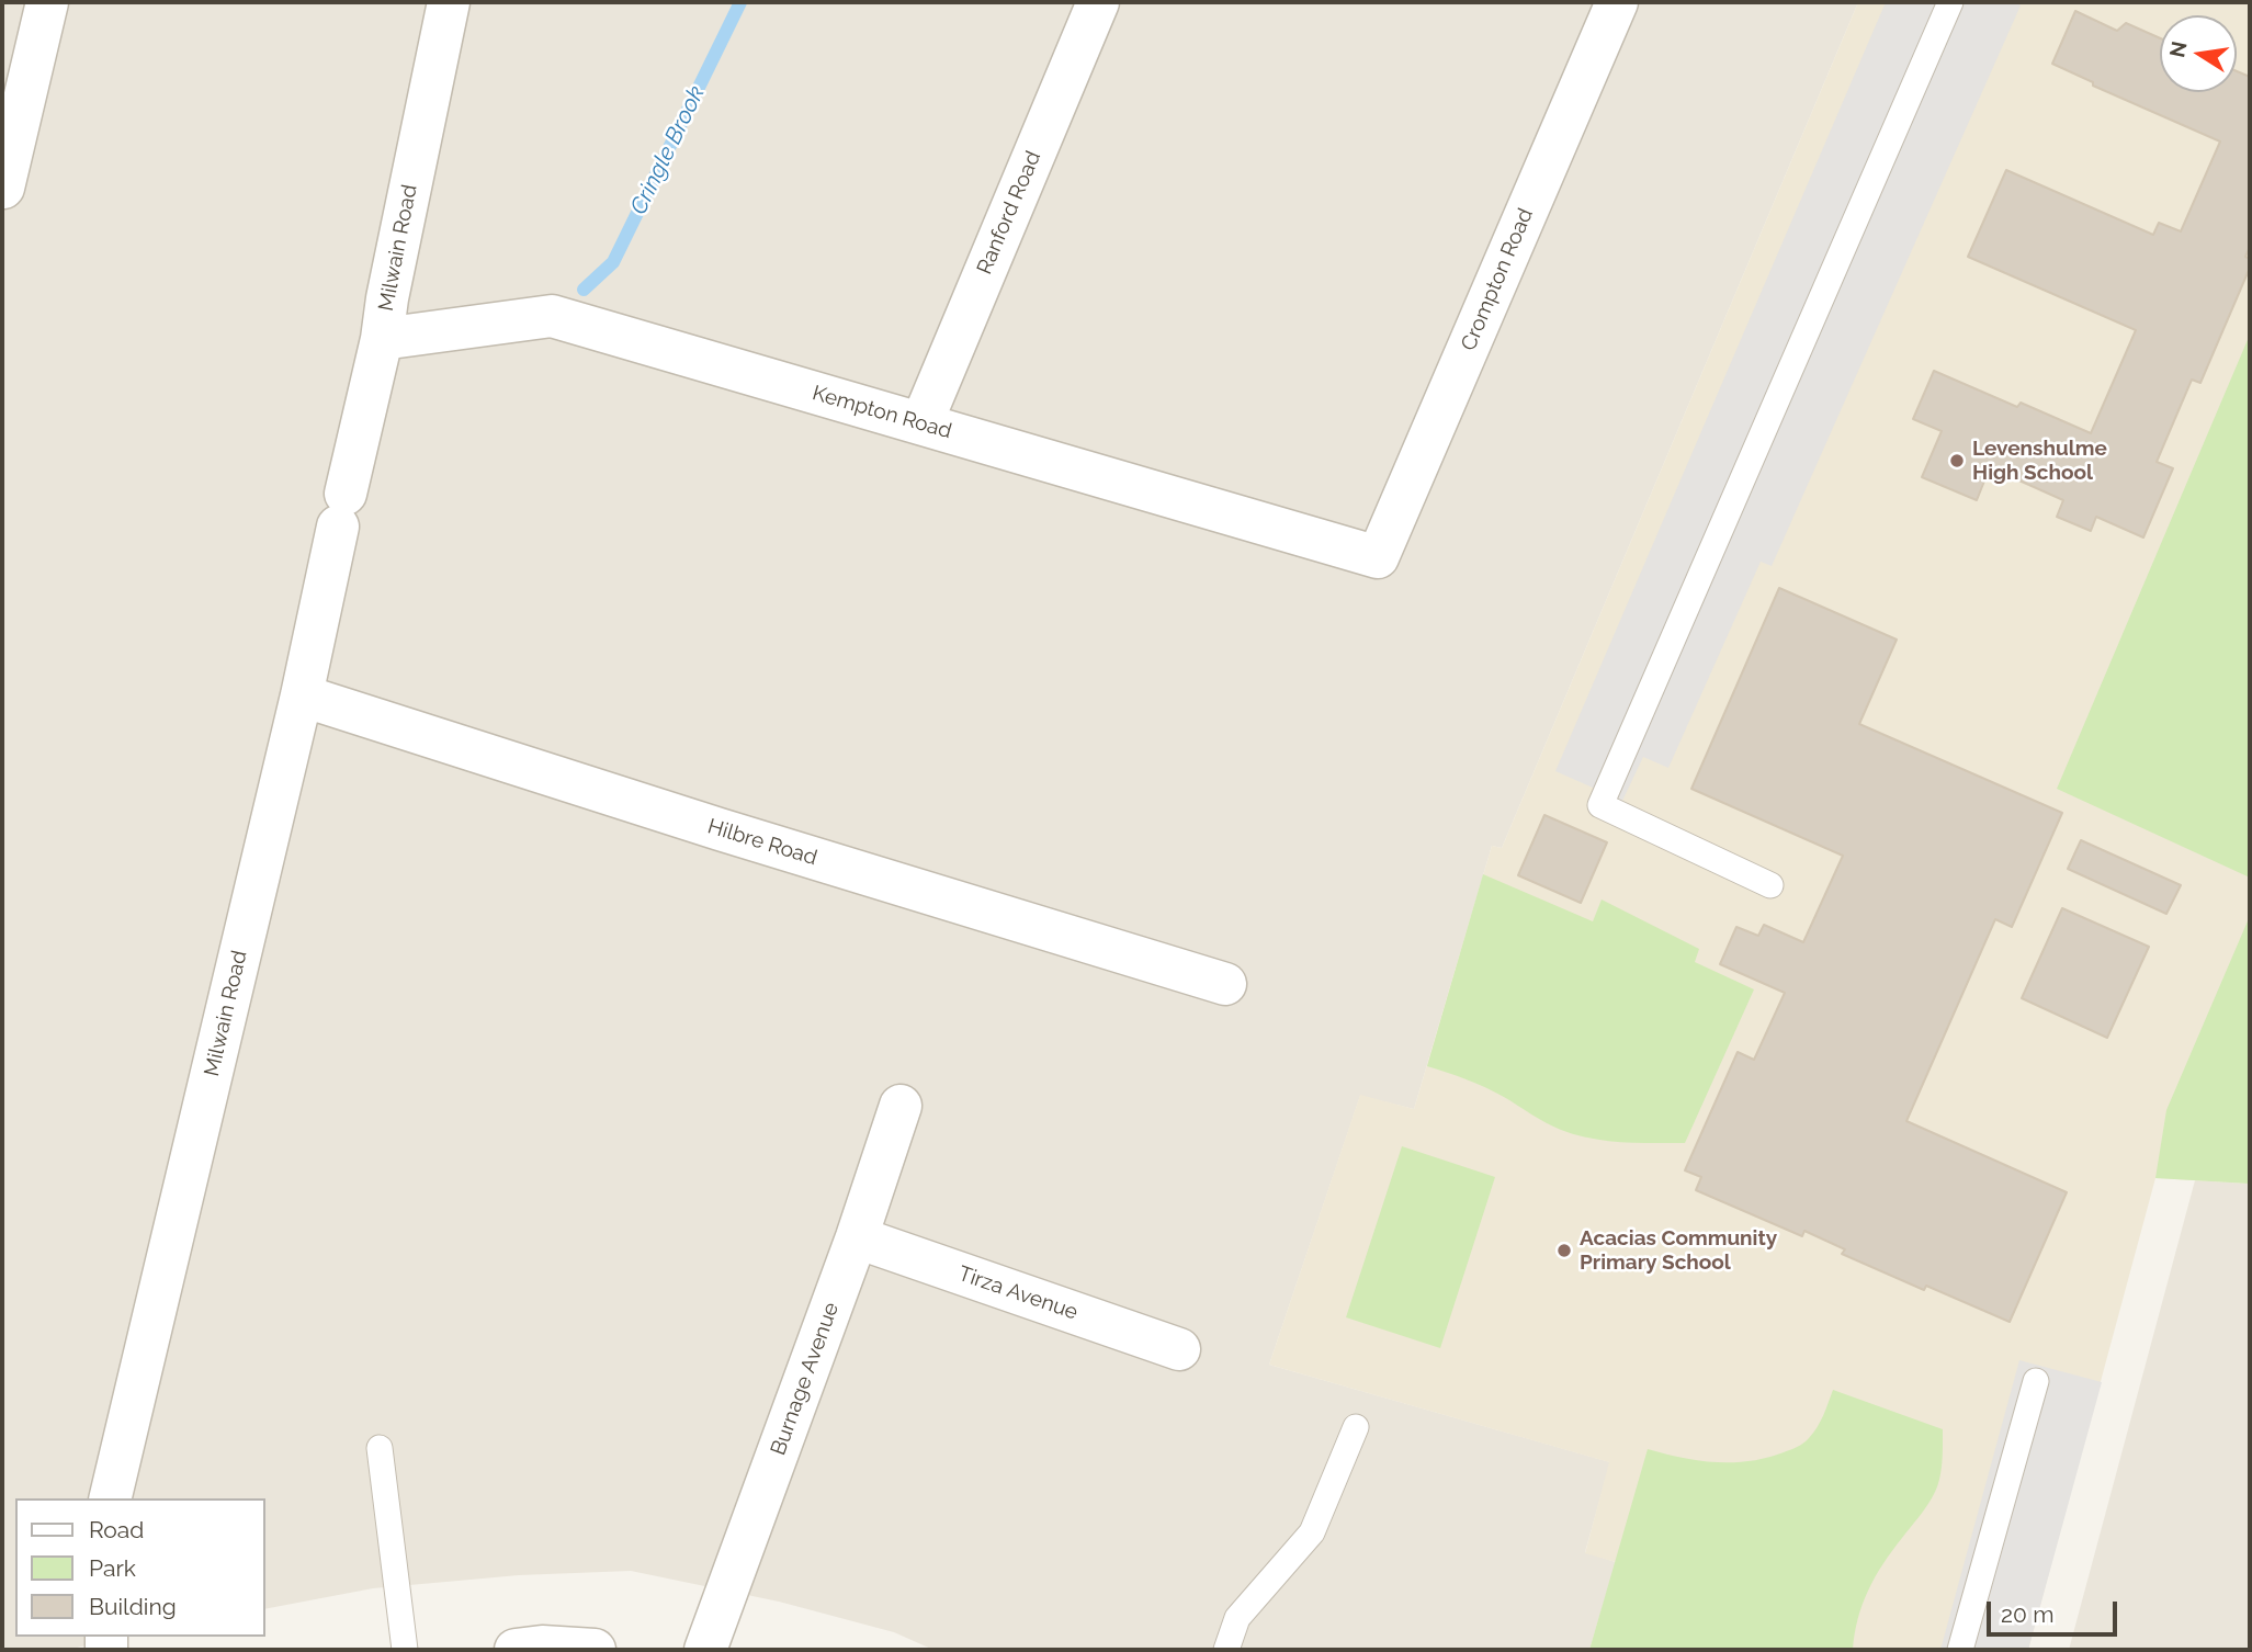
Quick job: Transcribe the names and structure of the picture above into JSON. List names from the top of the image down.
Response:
{
  "streets": {
    "street": [
      "Ranford Road",
      "Milwain Road",
      "Crompton Road",
      "Kempton Road",
      "Hilbre Road",
      "Tirza Avenue",
      "Burnage Avenue"
    ]
  },
  "crossings": [
    ["Ranford Road", "Kempton Road"],
    ["Milwain Road", "Kempton Road"],
    ["Milwain Road", "Hilbre Road"],
    ["Crompton Road", "Kempton Road"],
    ["Tirza Avenue", "Burnage Avenue"]
  ],
  "water": ["Cringle Brook"],
  "places": ["Levenshulme High School", "Acacias Community Primary School"],
  "legend": ["Road", "Park", "Building"],
  "scale_bar": "20 m",
  "north": "left"
}
